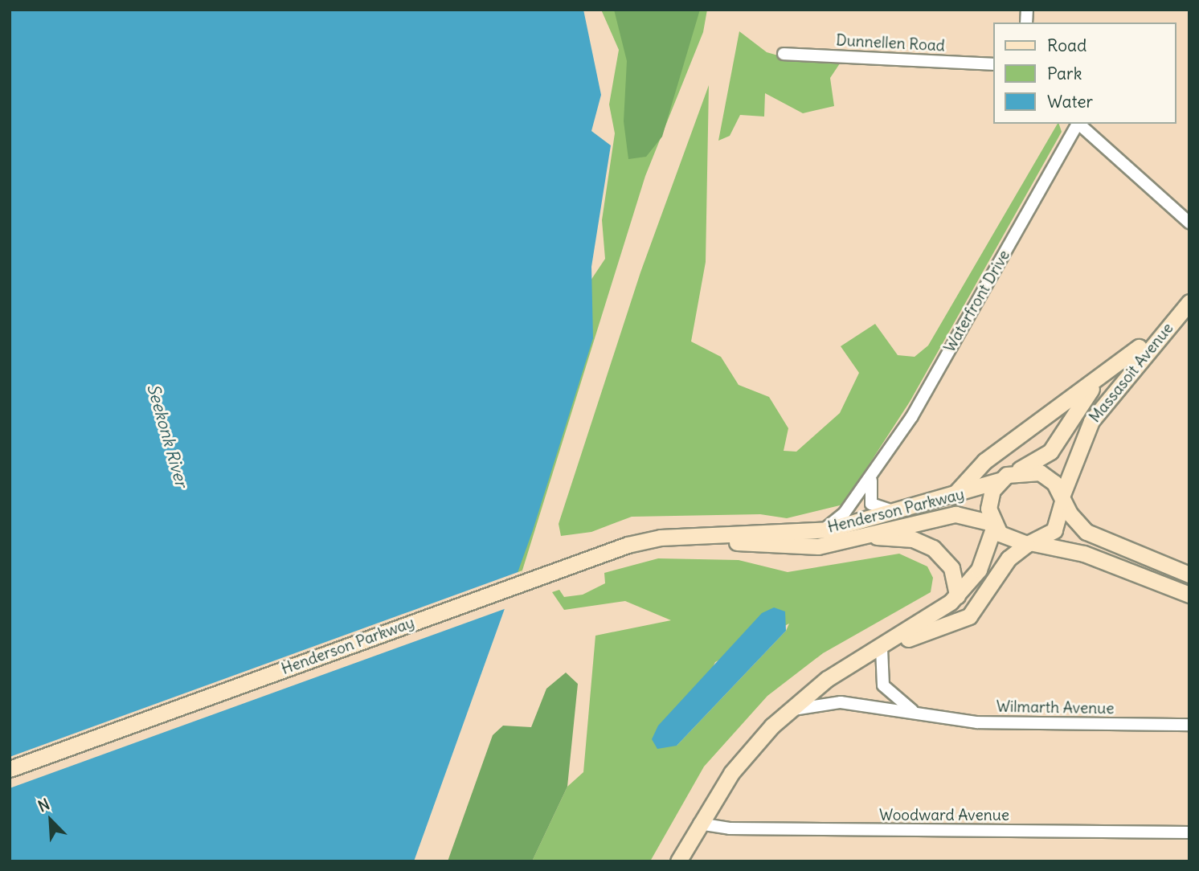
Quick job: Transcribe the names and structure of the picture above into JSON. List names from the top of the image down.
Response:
{
  "streets": {
    "main road": ["Massasoit Avenue", "Henderson Parkway"],
    "street": [
      "Dunnellen Road",
      "Waterfront Drive",
      "Wilmarth Avenue",
      "Woodward Avenue"
    ]
  },
  "crossings": [
    ["Waterfront Drive", "Henderson Parkway"],
    ["Massasoit Avenue", "Henderson Parkway"]
  ],
  "water": ["Seekonk River"],
  "legend": ["Road", "Park", "Water"],
  "north": "top left"
}
